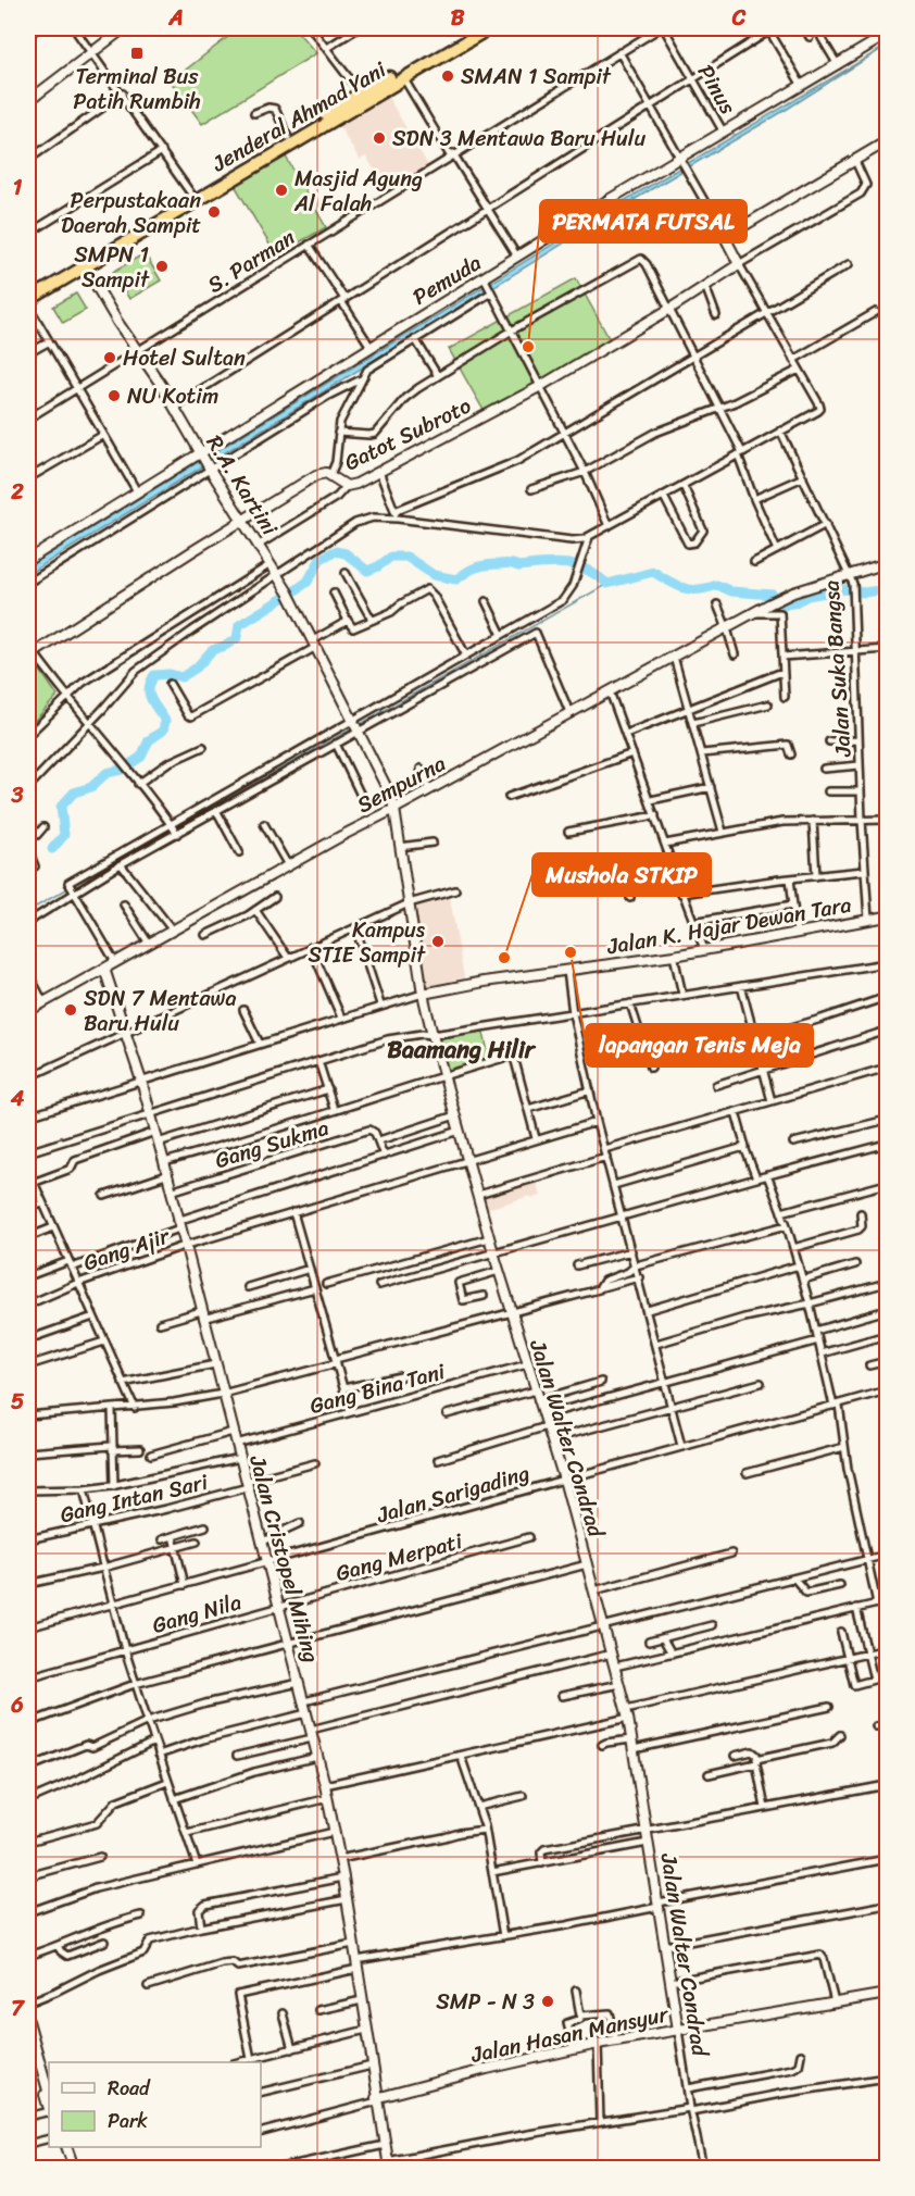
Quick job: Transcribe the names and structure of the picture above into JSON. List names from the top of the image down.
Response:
{
  "streets": {
    "highway": ["Jenderal Ahmad Yani"],
    "street": [
      "Pinus",
      "S. Parman",
      "Pemuda",
      "Gatot Subroto",
      "R.A. Kartini",
      "Jalan Suka Bangsa",
      "Sempurna",
      "Jalan K. Hajar Dewan Tara",
      "Gang Sukma",
      "Gang Ajir",
      "Gang Bina Tani",
      "Jalan Walter Condrad",
      "Jalan Sarigading",
      "Gang Intan Sari",
      "Gang Merpati",
      "Jalan Cristopel Mihing",
      "Gang Nila",
      "Jalan Hasan Mansyur"
    ]
  },
  "crossings": [
    ["Pinus", "S. Parman"],
    ["Pinus", "Pemuda"],
    ["Jenderal Ahmad Yani", "R.A. Kartini"],
    ["S. Parman", "R.A. Kartini"],
    ["Pemuda", "R.A. Kartini"],
    ["Gatot Subroto", "R.A. Kartini"],
    ["R.A. Kartini", "Jalan Walter Condrad"],
    ["Jalan Suka Bangsa", "Sempurna"],
    ["Jalan Suka Bangsa", "Jalan K. Hajar Dewan Tara"],
    ["Sempurna", "Jalan Walter Condrad"],
    ["Sempurna", "Jalan Cristopel Mihing"],
    ["Jalan K. Hajar Dewan Tara", "Jalan Walter Condrad"],
    ["Gang Sukma", "Jalan Walter Condrad"],
    ["Gang Sukma", "Jalan Cristopel Mihing"],
    ["Gang Ajir", "Jalan Walter Condrad"],
    ["Gang Ajir", "Jalan Cristopel Mihing"],
    ["Gang Bina Tani", "Jalan Walter Condrad"],
    ["Gang Bina Tani", "Jalan Cristopel Mihing"],
    ["Jalan Walter Condrad", "Jalan Sarigading"],
    ["Jalan Walter Condrad", "Jalan Hasan Mansyur"],
    ["Jalan Sarigading", "Jalan Cristopel Mihing"],
    ["Gang Intan Sari", "Jalan Cristopel Mihing"],
    ["Gang Merpati", "Jalan Cristopel Mihing"],
    ["Gang Merpati", "Gang Nila"],
    ["Jalan Cristopel Mihing", "Gang Nila"],
    ["Jalan Cristopel Mihing", "Jalan Hasan Mansyur"]
  ],
  "districts": ["Baamang Hilir"],
  "places": {
    "transit": ["Terminal Bus Patih Rumbih"],
    "other": [
      "SMAN 1 Sampit",
      "SDN 3 Mentawa Baru Hulu",
      "Masjid Agung Al Falah",
      "Perpustakaan Daerah Sampit",
      "SMPN 1 Sampit",
      "PERMATA FUTSAL",
      "Hotel Sultan",
      "NU Kotim",
      "Kampus STIE Sampit",
      "lapangan Tenis Meja",
      "Mushola STKIP",
      "SDN 7 Mentawa Baru Hulu",
      "SMP - N 3"
    ]
  },
  "legend": ["Road", "Park"],
  "grid": {
    "columns": ["A", "B", "C"],
    "rows": [
      "1",
      "2",
      "3",
      "4",
      "5",
      "6",
      "7"
    ]
  }
}
